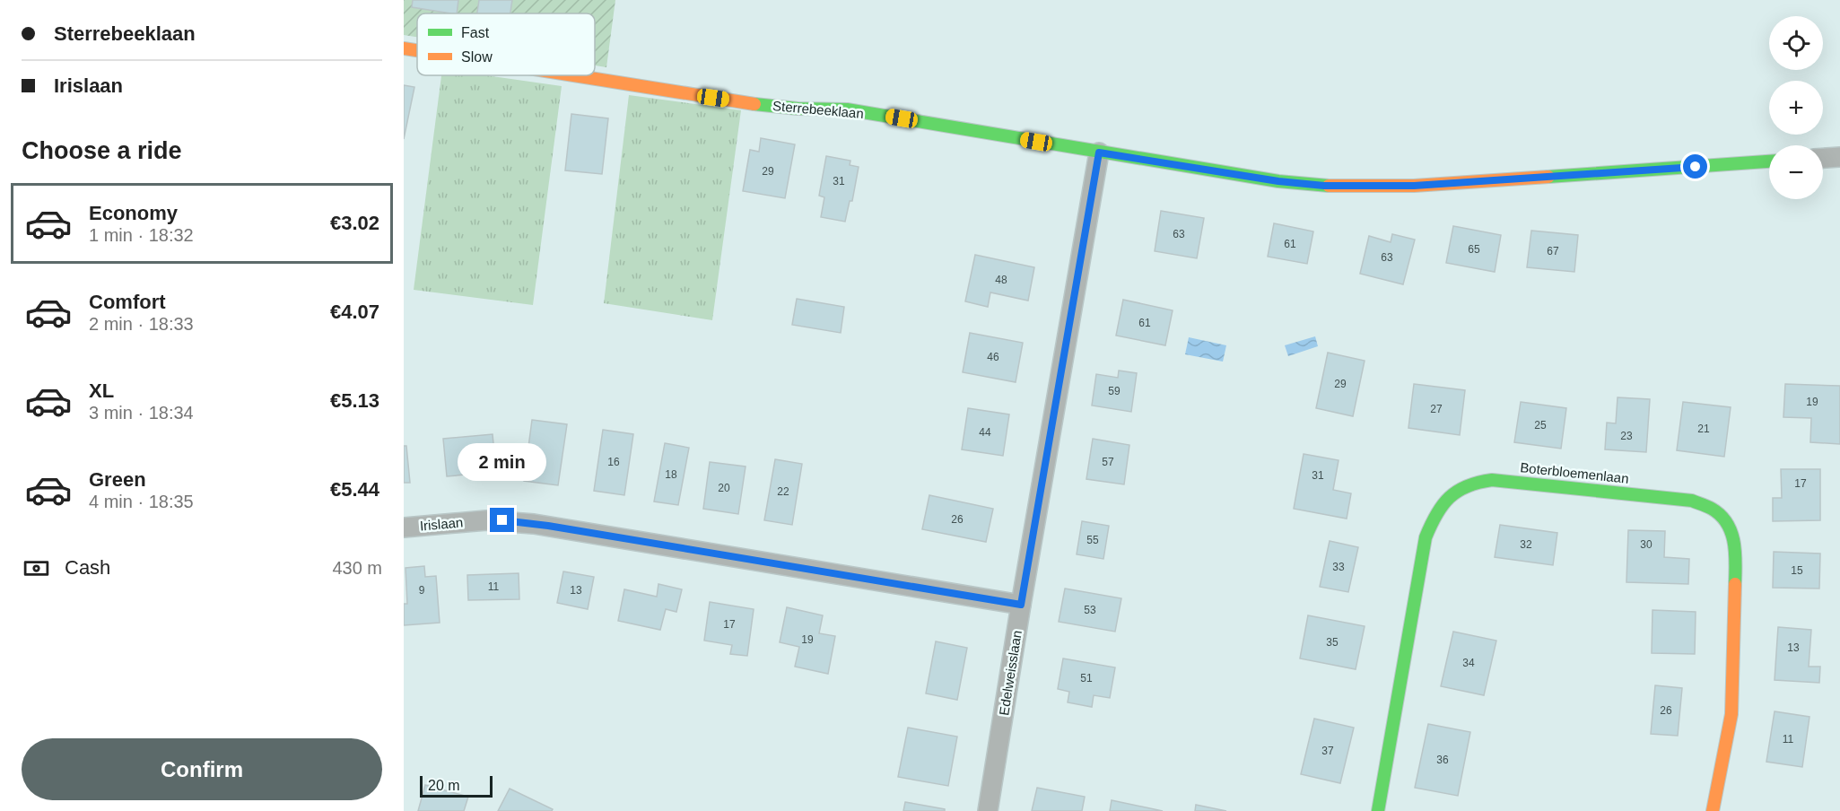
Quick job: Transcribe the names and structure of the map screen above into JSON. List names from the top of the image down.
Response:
{
  "streets": {
    "street": [
      "Sterrebeeklaan",
      "Boterbloemenlaan",
      "Irislaan",
      "Edelweisslaan"
    ]
  },
  "crossings": [
    ["Sterrebeeklaan", "Edelweisslaan"],
    ["Irislaan", "Edelweisslaan"]
  ],
  "house_numbers": [
    "29",
    "31",
    "63",
    "61",
    "65",
    "67",
    "63",
    "48",
    "61",
    "46",
    "29",
    "59",
    "19",
    "27",
    "25",
    "21",
    "44",
    "23",
    "16",
    "57",
    "18",
    "31",
    "17",
    "20",
    "22",
    "26",
    "55",
    "32",
    "30",
    "33",
    "15",
    "11",
    "9",
    "13",
    "53",
    "17",
    "19",
    "35",
    "13",
    "34",
    "51",
    "26",
    "11",
    "37",
    "36"
  ],
  "legend": ["Fast", "Slow"],
  "scale_bar": "20 m",
  "page": {
    "banner": ["Sterrebeeklaan", "Irislaan"],
    "map_buttons": ["+", "−"],
    "heading": "Choose a ride",
    "list": [
      {
        "name": "Economy",
        "note": "1 min · 18:32",
        "value": "€3.02"
      },
      {
        "name": "Comfort",
        "note": "2 min · 18:33",
        "value": "€4.07"
      },
      {
        "name": "XL",
        "note": "3 min · 18:34",
        "value": "€5.13"
      },
      {
        "name": "Green",
        "note": "4 min · 18:35",
        "value": "€5.44"
      }
    ],
    "bubble": "2 min",
    "pay": ["Cash", "430 m"],
    "buttons": "Confirm",
    "scale": "20 m"
  }
}
